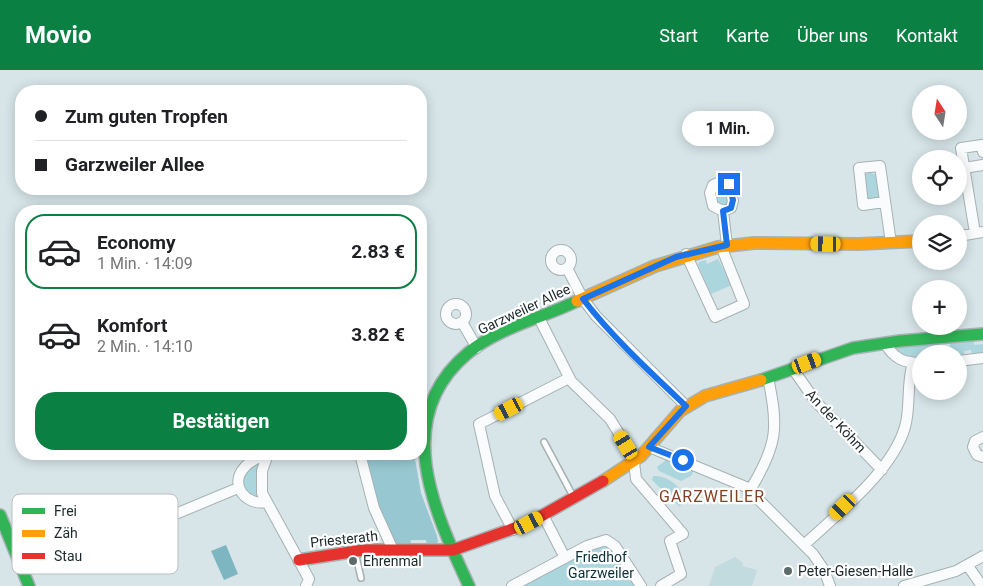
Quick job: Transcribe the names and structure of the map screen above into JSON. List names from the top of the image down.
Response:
{
  "streets": {
    "street": ["Garzweiler Allee", "An der Köhm", "Priesterath"]
  },
  "crossings": [
    ["Garzweiler Allee", "Priesterath"]
  ],
  "districts": ["GARZWEILER"],
  "parks": ["Friedhof Garzweiler"],
  "places": ["Ehrenmal", "Peter-Giesen-Halle"],
  "legend": ["Frei", "Zäh", "Stau"],
  "north": "top",
  "page": {
    "header": "Movio",
    "nav": [
      "Start",
      "Karte",
      "Über uns",
      "Kontakt"
    ],
    "map_buttons": ["+", "−"],
    "banner": ["Zum guten Tropfen", "Garzweiler Allee"],
    "bubble": "1 Min.",
    "list": [
      {
        "name": "Economy",
        "note": "1 Min. · 14:09",
        "value": "2.83 €"
      },
      {
        "name": "Komfort",
        "note": "2 Min. · 14:10",
        "value": "3.82 €"
      }
    ],
    "buttons": "Bestätigen"
  }
}
